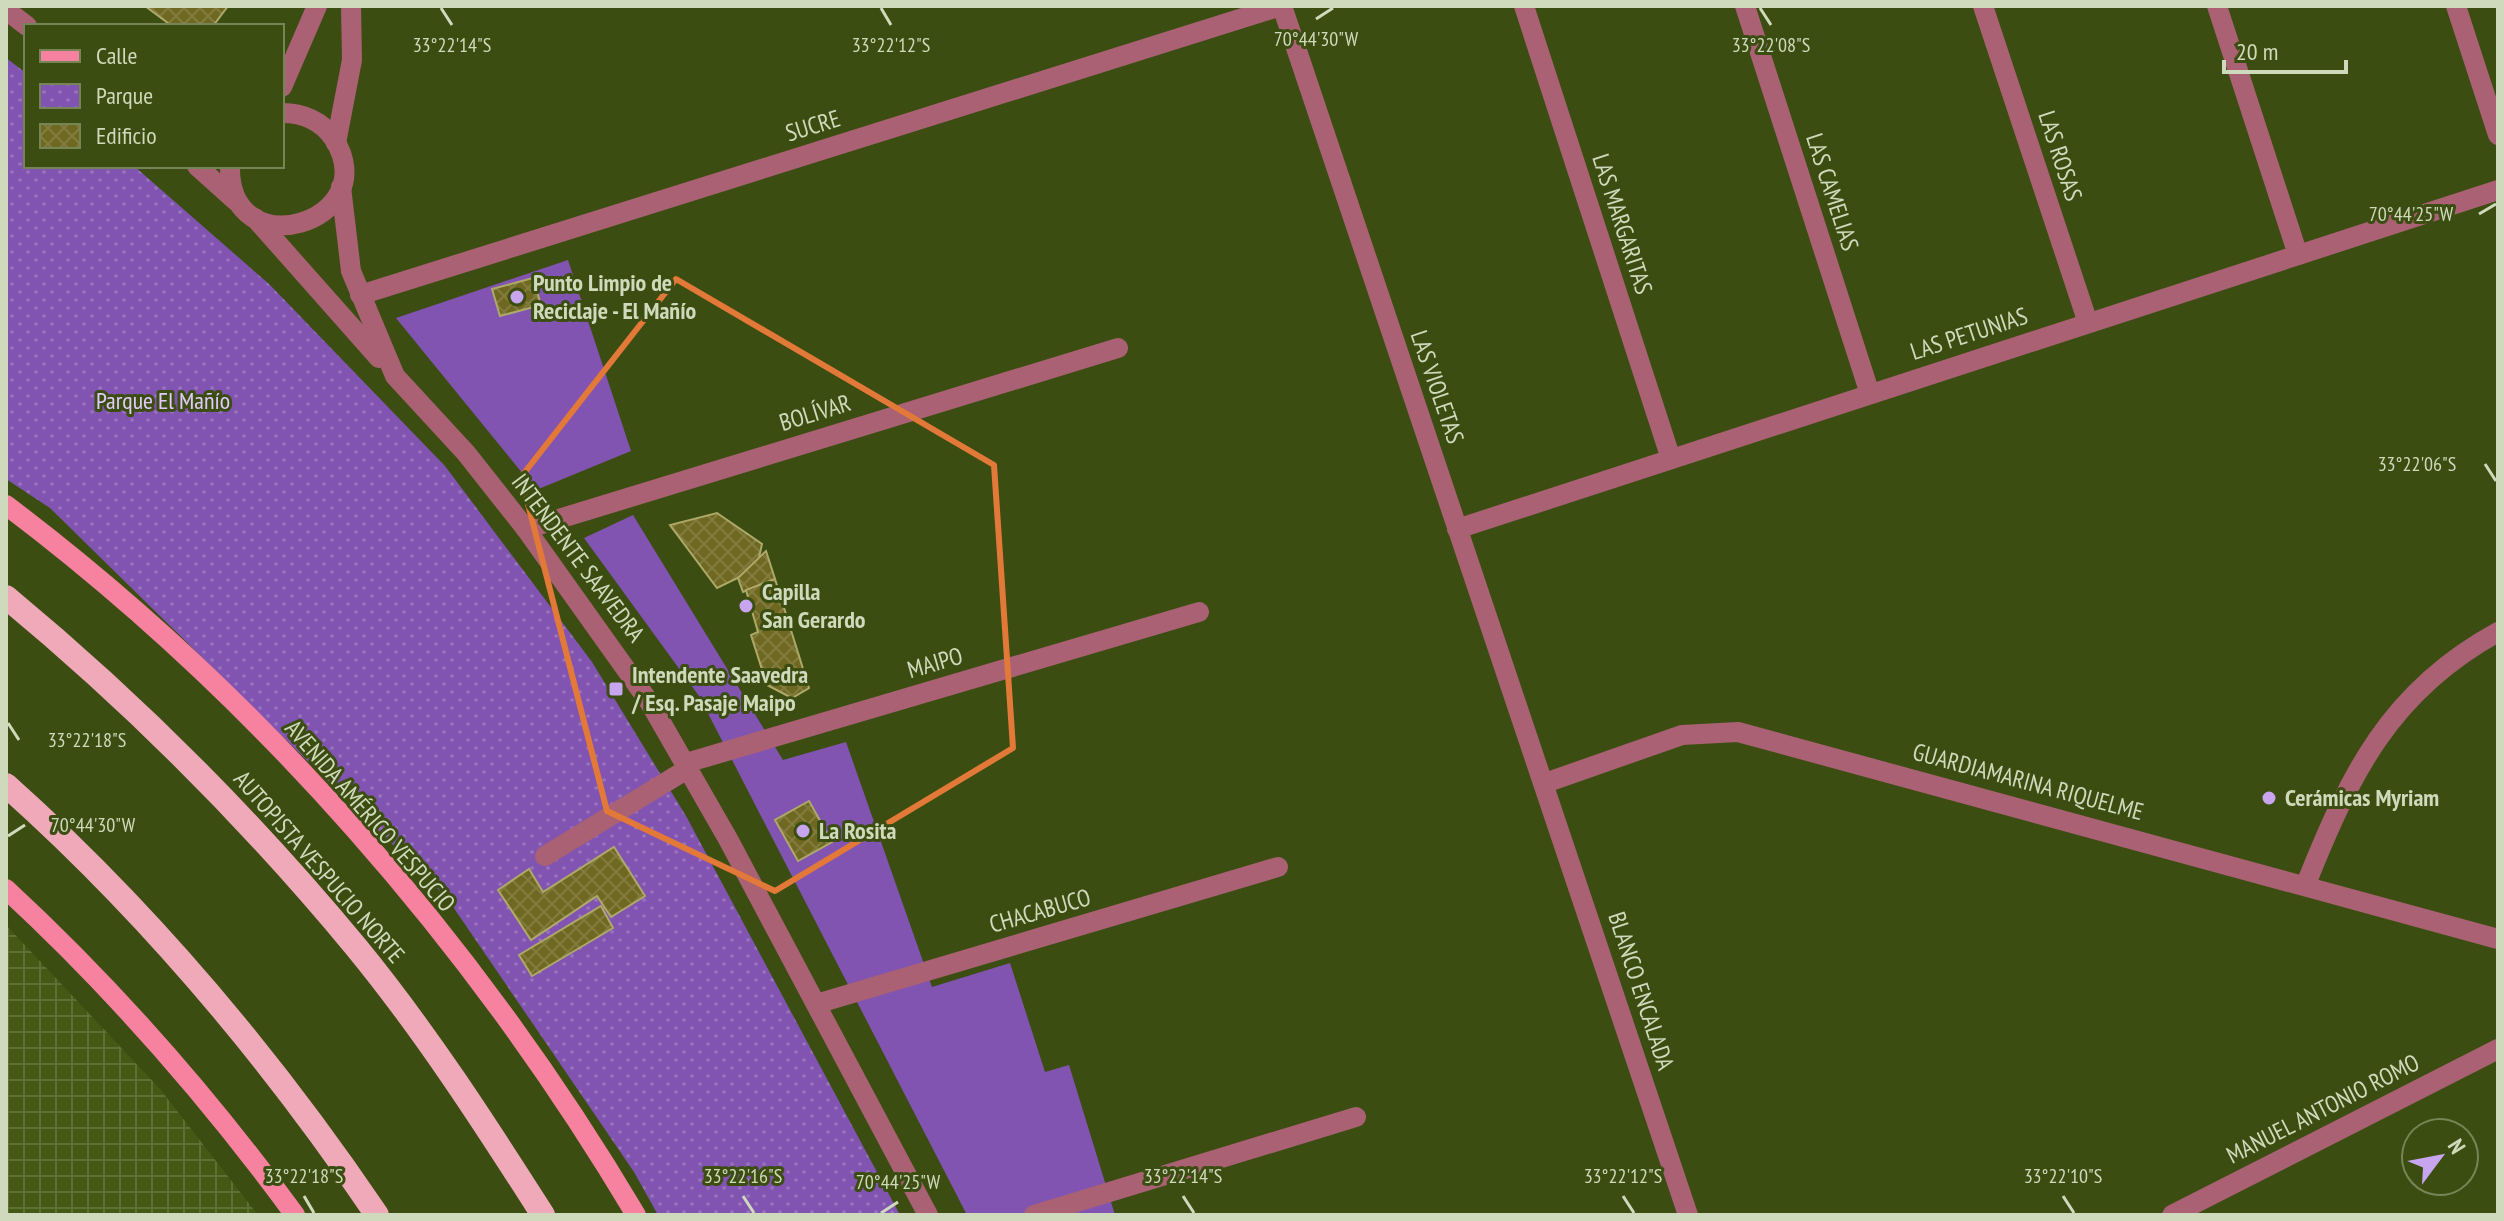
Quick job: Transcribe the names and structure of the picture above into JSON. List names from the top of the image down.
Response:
{
  "streets": {
    "highway": ["AUTOPISTA VESPUCIO NORTE"],
    "main road": ["AVENIDA AMÉRICO VESPUCIO"],
    "street": [
      "SUCRE",
      "LAS ROSAS",
      "LAS CAMELIAS",
      "LAS MARGARITAS",
      "LAS PETUNIAS",
      "LAS VIOLETAS",
      "BOLÍVAR",
      "INTENDENTE SAAVEDRA",
      "MAIPO",
      "GUARDIAMARINA RIQUELME",
      "CHACABUCO",
      "BLANCO ENCALADA",
      "MANUEL ANTONIO ROMO"
    ]
  },
  "crossings": [
    ["SUCRE", "LAS VIOLETAS"],
    ["SUCRE", "INTENDENTE SAAVEDRA"],
    ["LAS ROSAS", "LAS PETUNIAS"],
    ["LAS CAMELIAS", "LAS PETUNIAS"],
    ["LAS MARGARITAS", "LAS PETUNIAS"],
    ["LAS PETUNIAS", "LAS VIOLETAS"],
    ["LAS VIOLETAS", "GUARDIAMARINA RIQUELME"],
    ["LAS VIOLETAS", "BLANCO ENCALADA"],
    ["BOLÍVAR", "INTENDENTE SAAVEDRA"],
    ["INTENDENTE SAAVEDRA", "MAIPO"],
    ["INTENDENTE SAAVEDRA", "CHACABUCO"],
    ["GUARDIAMARINA RIQUELME", "BLANCO ENCALADA"]
  ],
  "parks": ["Parque El Mañío"],
  "places": {
    "other": [
      "Punto Limpio de Reciclaje - El Mañío",
      "Capilla San Gerardo",
      "Cerámicas Myriam",
      "La Rosita"
    ],
    "transit": ["Intendente Saavedra / Esq. Pasaje Maipo"]
  },
  "legend": ["Calle", "Parque", "Edificio"],
  "scale_bar": "20 m",
  "north": "top right",
  "coordinates": [
    "70°44'30\"W",
    "33°22'14\"S",
    "33°22'12\"S",
    "33°22'08\"S",
    "70°44'25\"W",
    "33°22'06\"S",
    "33°22'18\"S",
    "33°22'16\"S",
    "33°22'10\"S"
  ]
}
